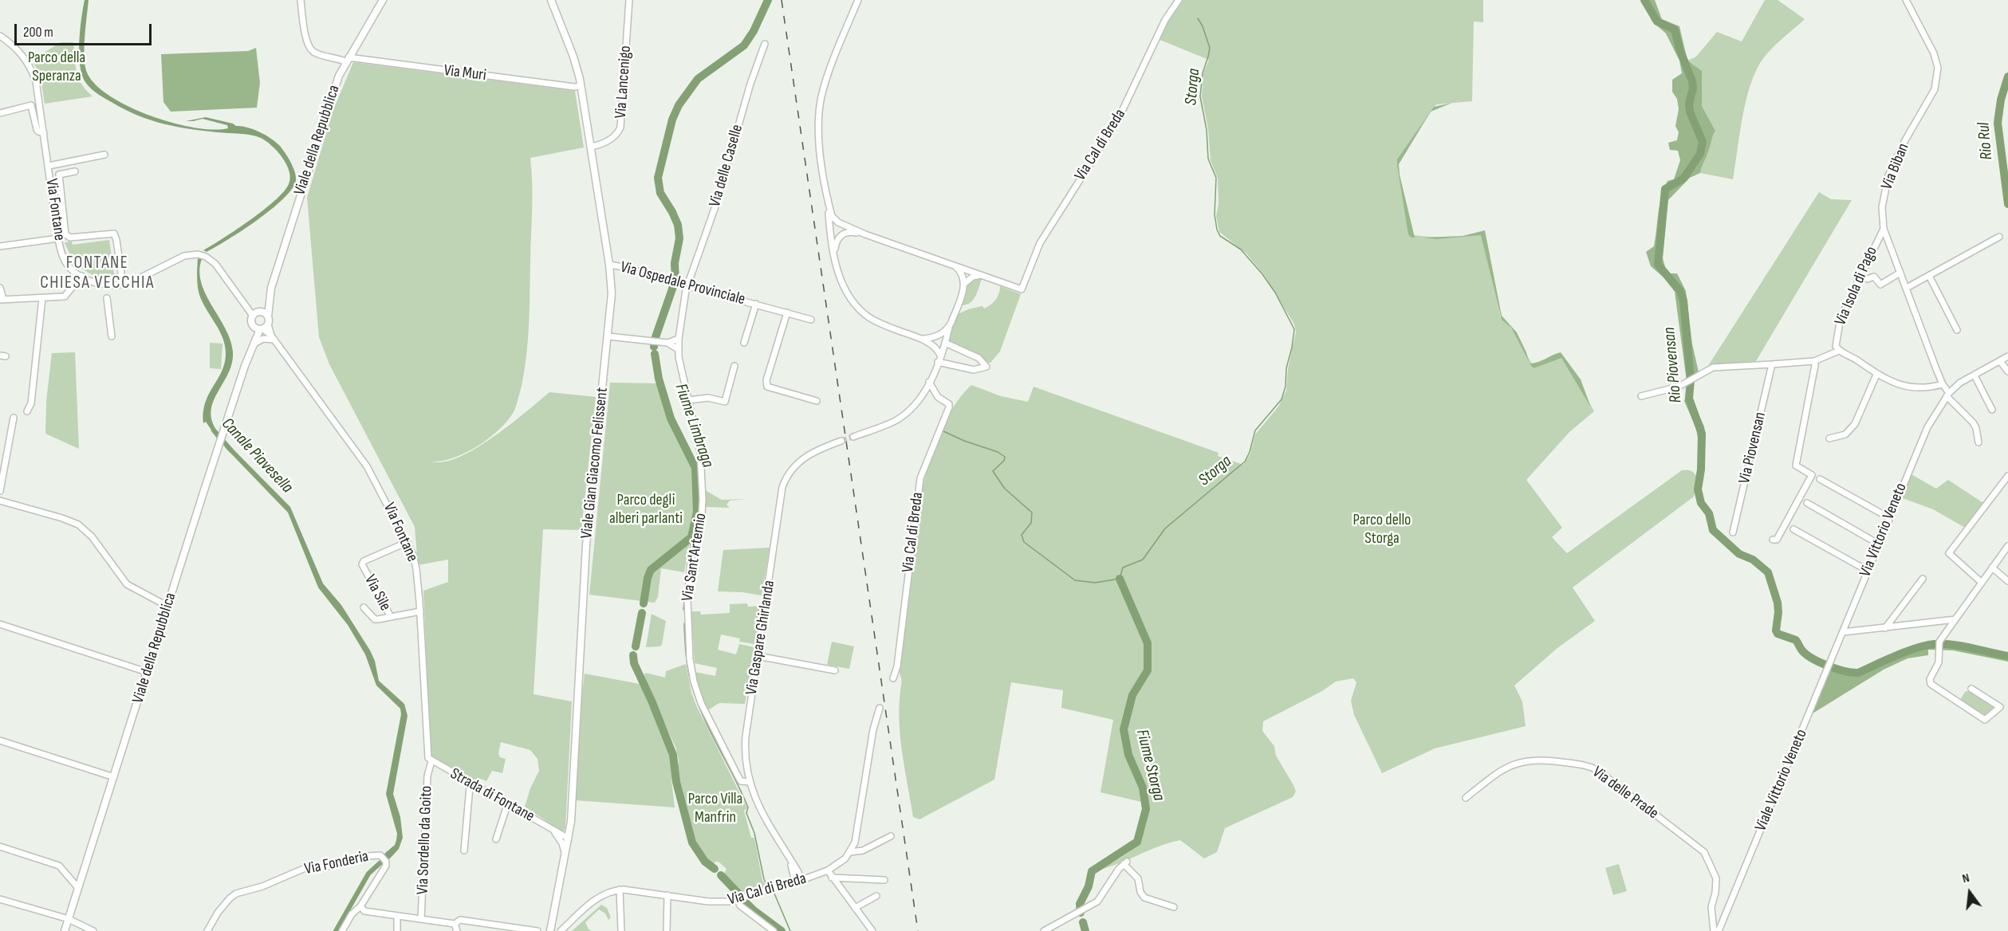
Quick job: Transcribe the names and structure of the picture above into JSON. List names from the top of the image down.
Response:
{
  "streets": {
    "main road": ["Viale della Repubblica", "Viale Gian Giacomo Felissent"],
    "street": [
      "Via Muri",
      "Via Lancenigo",
      "Via Cal di Breda",
      "Via delle Caselle",
      "Via Biban",
      "Via Fontane",
      "Via Ospedale Provinciale",
      "Via Isola di Pago",
      "Via Piovensan",
      "Via Vittorio Veneto",
      "Via Sant'Artemio",
      "Via Sile",
      "Via Gaspare Ghirlanda",
      "Viale Vittorio Veneto",
      "Via delle Prade",
      "Strada di Fontane",
      "Via Sordello da Goito",
      "Via Fonderia"
    ]
  },
  "crossings": [
    ["Via Muri", "Viale della Repubblica"],
    ["Via Muri", "Viale Gian Giacomo Felissent"],
    ["Via Lancenigo", "Viale Gian Giacomo Felissent"],
    ["Viale della Repubblica", "Via Fontane"],
    ["Via Cal di Breda", "Via Gaspare Ghirlanda"],
    ["Via delle Caselle", "Via Ospedale Provinciale"],
    ["Via delle Caselle", "Via Sant'Artemio"],
    ["Via Biban", "Via Isola di Pago"],
    ["Via Biban", "Via Vittorio Veneto"],
    ["Via Fontane", "Via Sile"],
    ["Via Fontane", "Strada di Fontane"],
    ["Via Fontane", "Via Sordello da Goito"],
    ["Via Ospedale Provinciale", "Viale Gian Giacomo Felissent"],
    ["Via Ospedale Provinciale", "Via Sant'Artemio"],
    ["Viale Gian Giacomo Felissent", "Strada di Fontane"],
    ["Via Vittorio Veneto", "Viale Vittorio Veneto"],
    ["Via Sant'Artemio", "Via Gaspare Ghirlanda"],
    ["Strada di Fontane", "Via Sordello da Goito"]
  ],
  "districts": ["FONTANE CHIESA VECCHIA"],
  "water": [
    "Storga",
    "Rio Rul",
    "Rio Piovensan",
    "Fiume Limbraga",
    "Canale Piavesella",
    "Fiume Storga"
  ],
  "parks": [
    "Parco della Speranza",
    "Parco degli alberi parlanti",
    "Parco dello Storga",
    "Parco Villa Manfrin"
  ],
  "scale_bar": "200 m",
  "north": "top"
}
